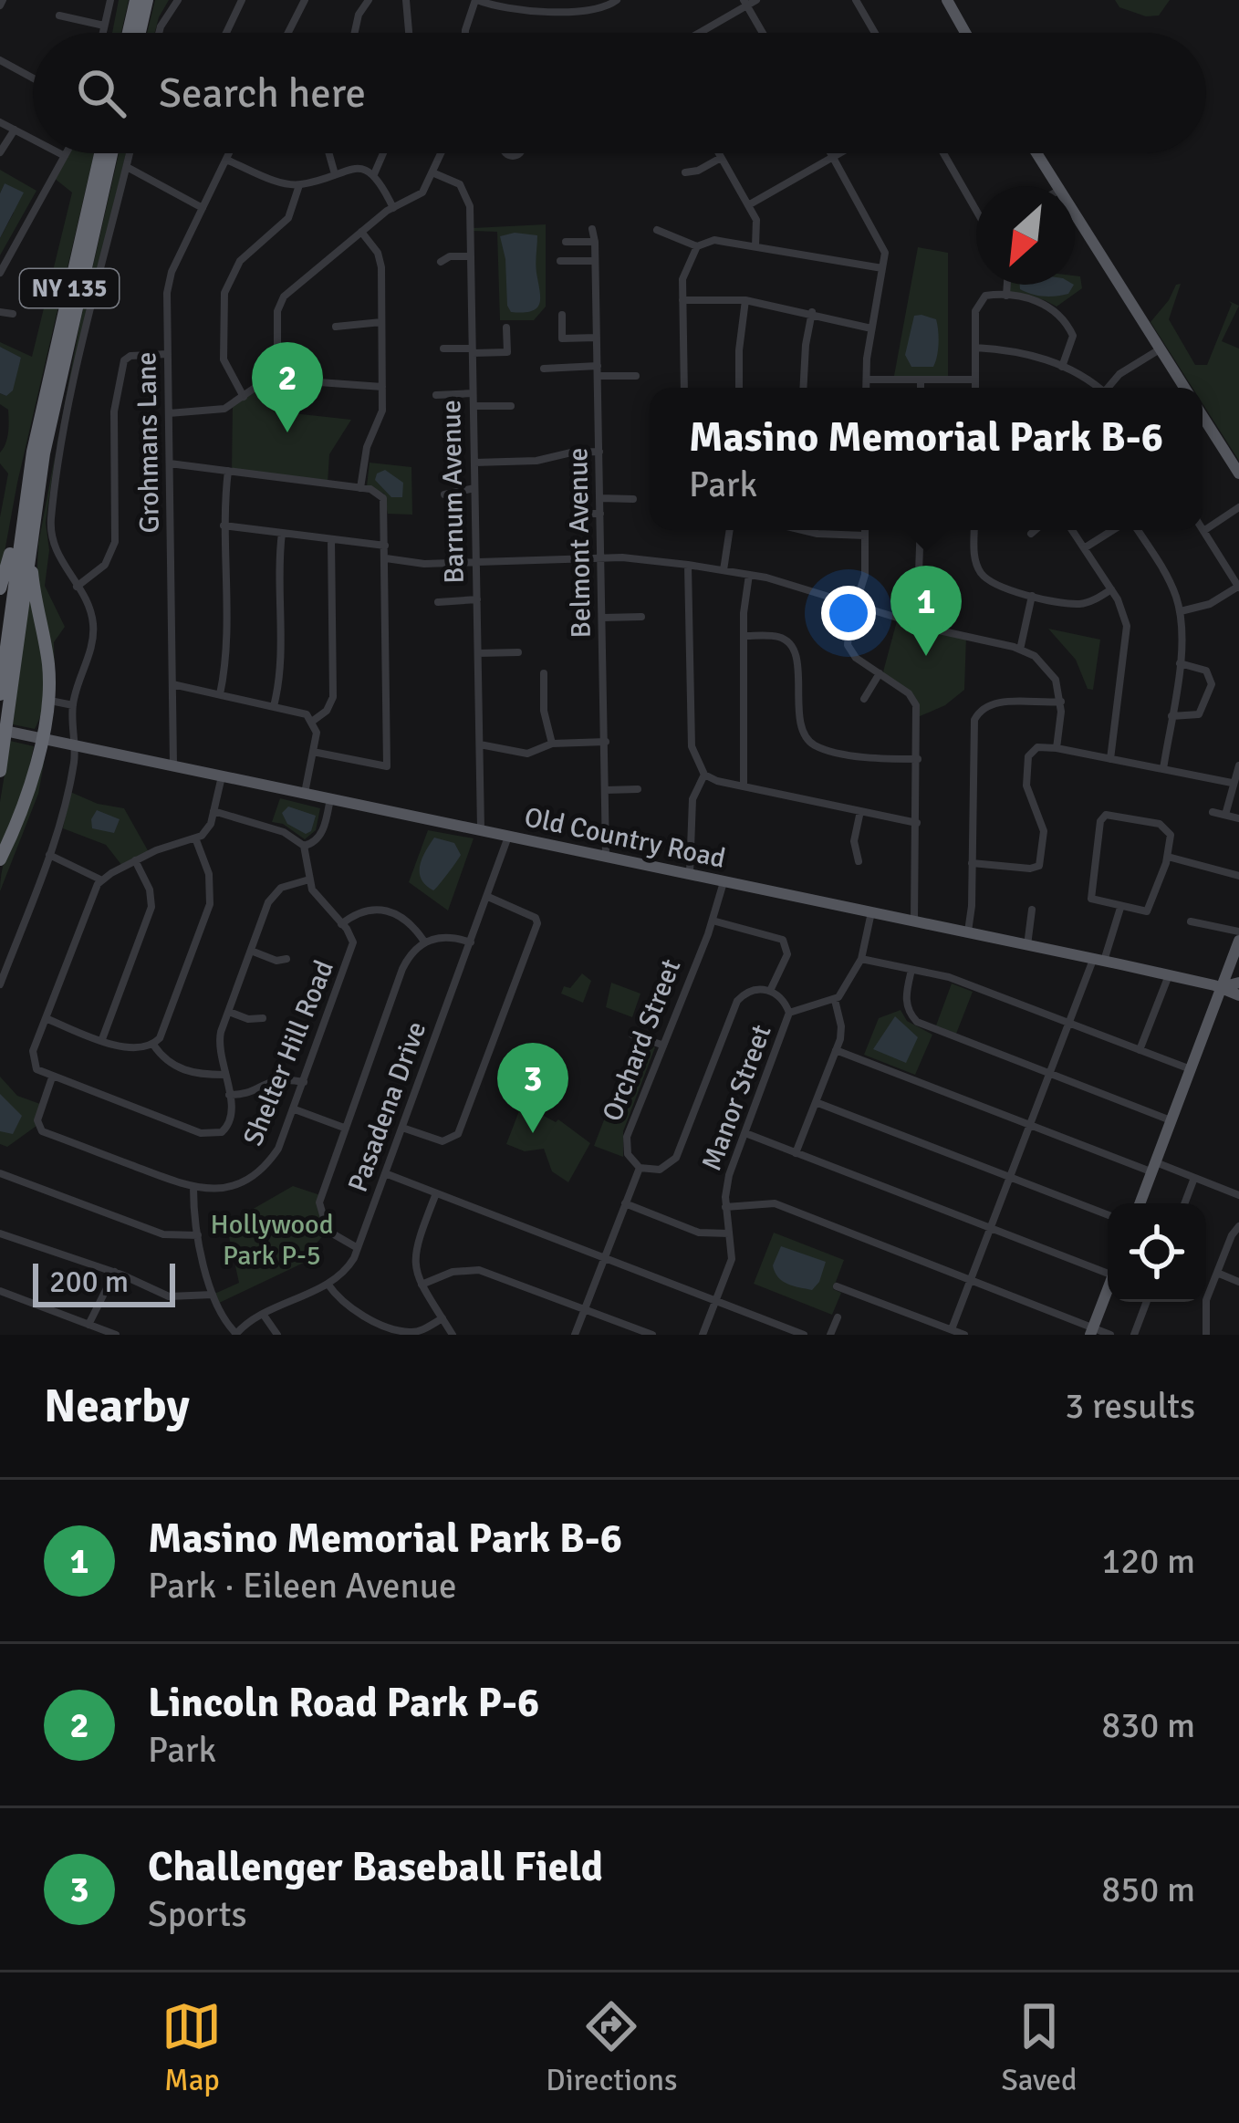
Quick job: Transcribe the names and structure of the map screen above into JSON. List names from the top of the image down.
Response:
{
  "streets": {
    "highway": ["NY 135"],
    "main road": ["Old Country Road"],
    "street": [
      "Grohmans Lane",
      "Barnum Avenue",
      "Belmont Avenue",
      "Orchard Street",
      "Shelter Hill Road",
      "Manor Street",
      "Pasadena Drive"
    ]
  },
  "crossings": [
    ["Grohmans Lane", "Old Country Road"],
    ["Barnum Avenue", "Old Country Road"],
    ["Belmont Avenue", "Old Country Road"],
    ["Old Country Road", "Orchard Street"],
    ["Old Country Road", "Pasadena Drive"]
  ],
  "parks": ["Hollywood Park P-5"],
  "scale_bar": "200 m",
  "north": "bottom left",
  "page": {
    "search": "Search here",
    "pins": ["2", "1", "3"],
    "popup": ["Masino Memorial Park B-6", "Park"],
    "scale": "200 m",
    "heading": ["Nearby", "3 results"],
    "list": [
      {
        "mark": "1",
        "name": "Masino Memorial Park B-6",
        "note": "Park · Eileen Avenue",
        "value": "120 m"
      },
      {
        "mark": "2",
        "name": "Lincoln Road Park P-6",
        "note": "Park",
        "value": "830 m"
      },
      {
        "mark": "3",
        "name": "Challenger Baseball Field",
        "note": "Sports",
        "value": "850 m"
      }
    ],
    "nav": ["Map", "Directions", "Saved"]
  }
}
